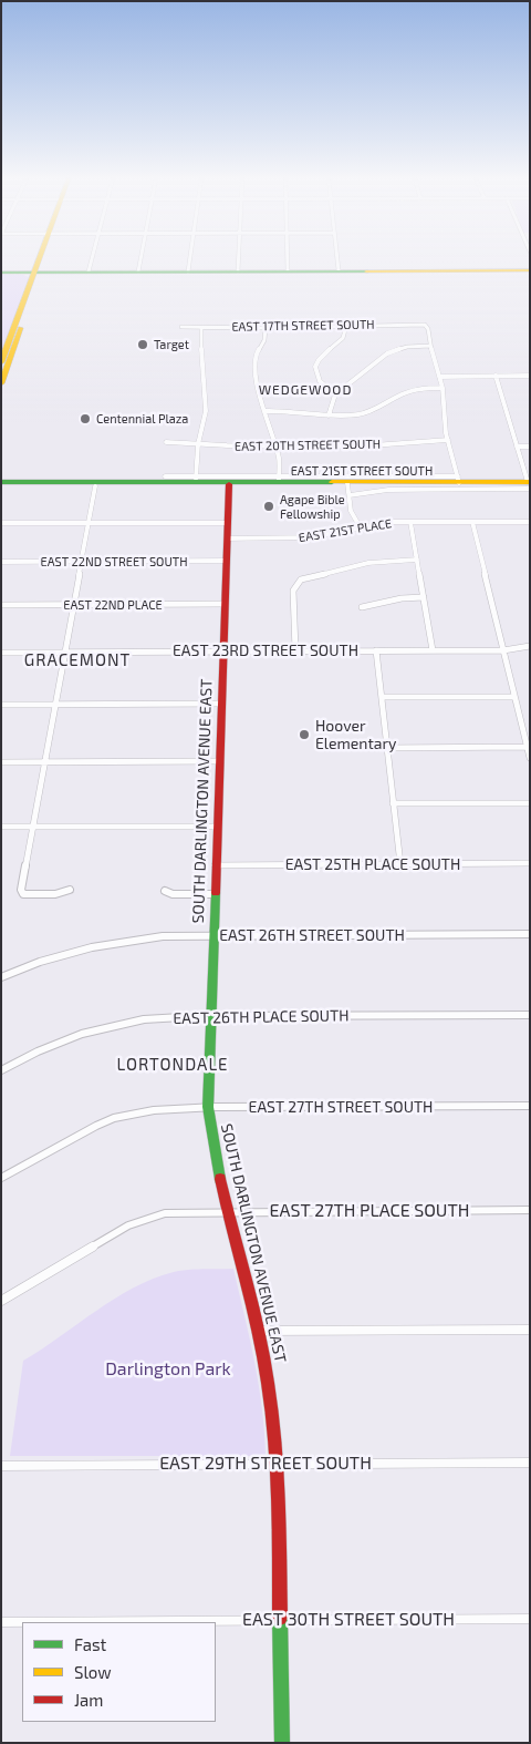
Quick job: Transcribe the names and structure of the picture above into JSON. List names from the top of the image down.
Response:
{
  "streets": {
    "main road": ["EAST 21ST STREET SOUTH", "SOUTH DARLINGTON AVENUE EAST"],
    "street": [
      "EAST 17TH STREET SOUTH",
      "EAST 20TH STREET SOUTH",
      "EAST 21ST PLACE",
      "EAST 22ND STREET SOUTH",
      "EAST 22ND PLACE",
      "EAST 23RD STREET SOUTH",
      "EAST 25TH PLACE SOUTH",
      "EAST 26TH STREET SOUTH",
      "EAST 26TH PLACE SOUTH",
      "EAST 27TH STREET SOUTH",
      "EAST 27TH PLACE SOUTH",
      "EAST 29TH STREET SOUTH",
      "EAST 30TH STREET SOUTH"
    ]
  },
  "crossings": [
    ["EAST 21ST STREET SOUTH", "SOUTH DARLINGTON AVENUE EAST"],
    ["EAST 21ST PLACE", "SOUTH DARLINGTON AVENUE EAST"],
    ["EAST 22ND STREET SOUTH", "SOUTH DARLINGTON AVENUE EAST"],
    ["EAST 22ND PLACE", "SOUTH DARLINGTON AVENUE EAST"],
    ["EAST 23RD STREET SOUTH", "SOUTH DARLINGTON AVENUE EAST"],
    ["SOUTH DARLINGTON AVENUE EAST", "EAST 25TH PLACE SOUTH"],
    ["SOUTH DARLINGTON AVENUE EAST", "EAST 26TH STREET SOUTH"],
    ["SOUTH DARLINGTON AVENUE EAST", "EAST 26TH PLACE SOUTH"],
    ["SOUTH DARLINGTON AVENUE EAST", "EAST 27TH STREET SOUTH"],
    ["SOUTH DARLINGTON AVENUE EAST", "EAST 27TH PLACE SOUTH"],
    ["SOUTH DARLINGTON AVENUE EAST", "EAST 29TH STREET SOUTH"],
    ["SOUTH DARLINGTON AVENUE EAST", "EAST 30TH STREET SOUTH"]
  ],
  "districts": ["WEDGEWOOD", "GRACEMONT", "LORTONDALE"],
  "parks": ["Darlington Park"],
  "places": [
    "Target",
    "Centennial Plaza",
    "Agape Bible Fellowship",
    "Hoover Elementary"
  ],
  "legend": ["Fast", "Slow", "Jam"]
}
